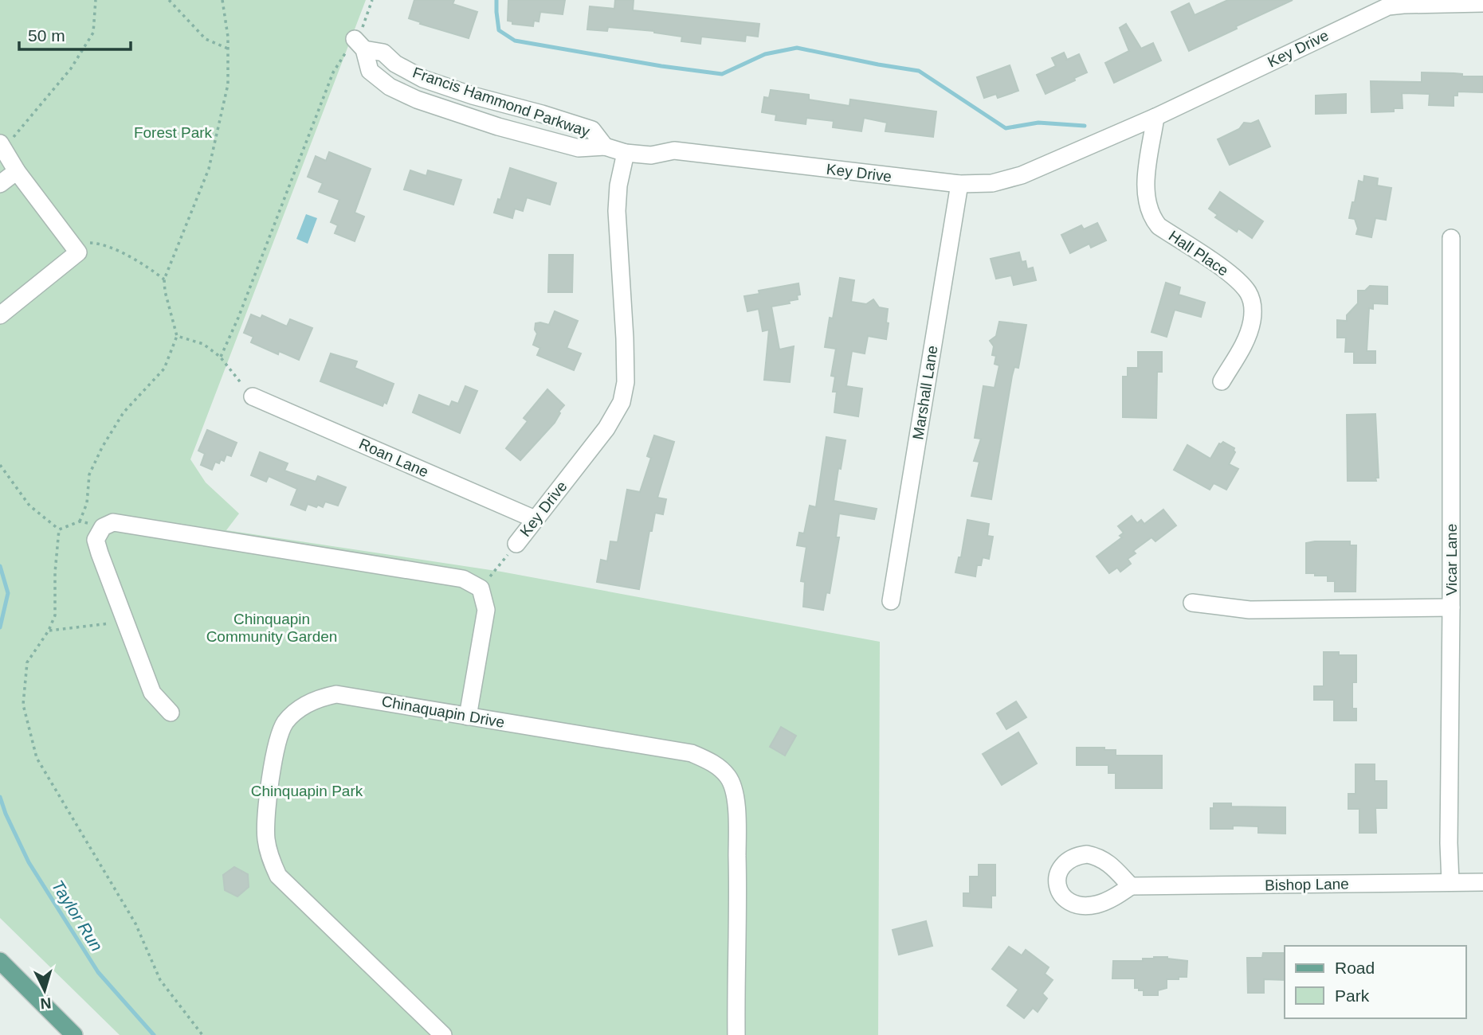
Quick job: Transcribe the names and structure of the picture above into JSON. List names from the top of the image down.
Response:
{
  "streets": {
    "street": [
      "Key Drive",
      "Francis Hammond Parkway",
      "Hall Place",
      "Marshall Lane",
      "Roan Lane",
      "Vicar Lane",
      "Chinaquapin Drive",
      "Bishop Lane"
    ]
  },
  "crossings": [
    ["Key Drive", "Francis Hammond Parkway"],
    ["Key Drive", "Hall Place"],
    ["Key Drive", "Marshall Lane"],
    ["Key Drive", "Roan Lane"],
    ["Vicar Lane", "Bishop Lane"]
  ],
  "water": ["Taylor Run"],
  "parks": ["Forest Park", "Chinquapin Community Garden", "Chinquapin Park"],
  "legend": ["Road", "Park"],
  "scale_bar": "50 m",
  "north": "bottom"
}
